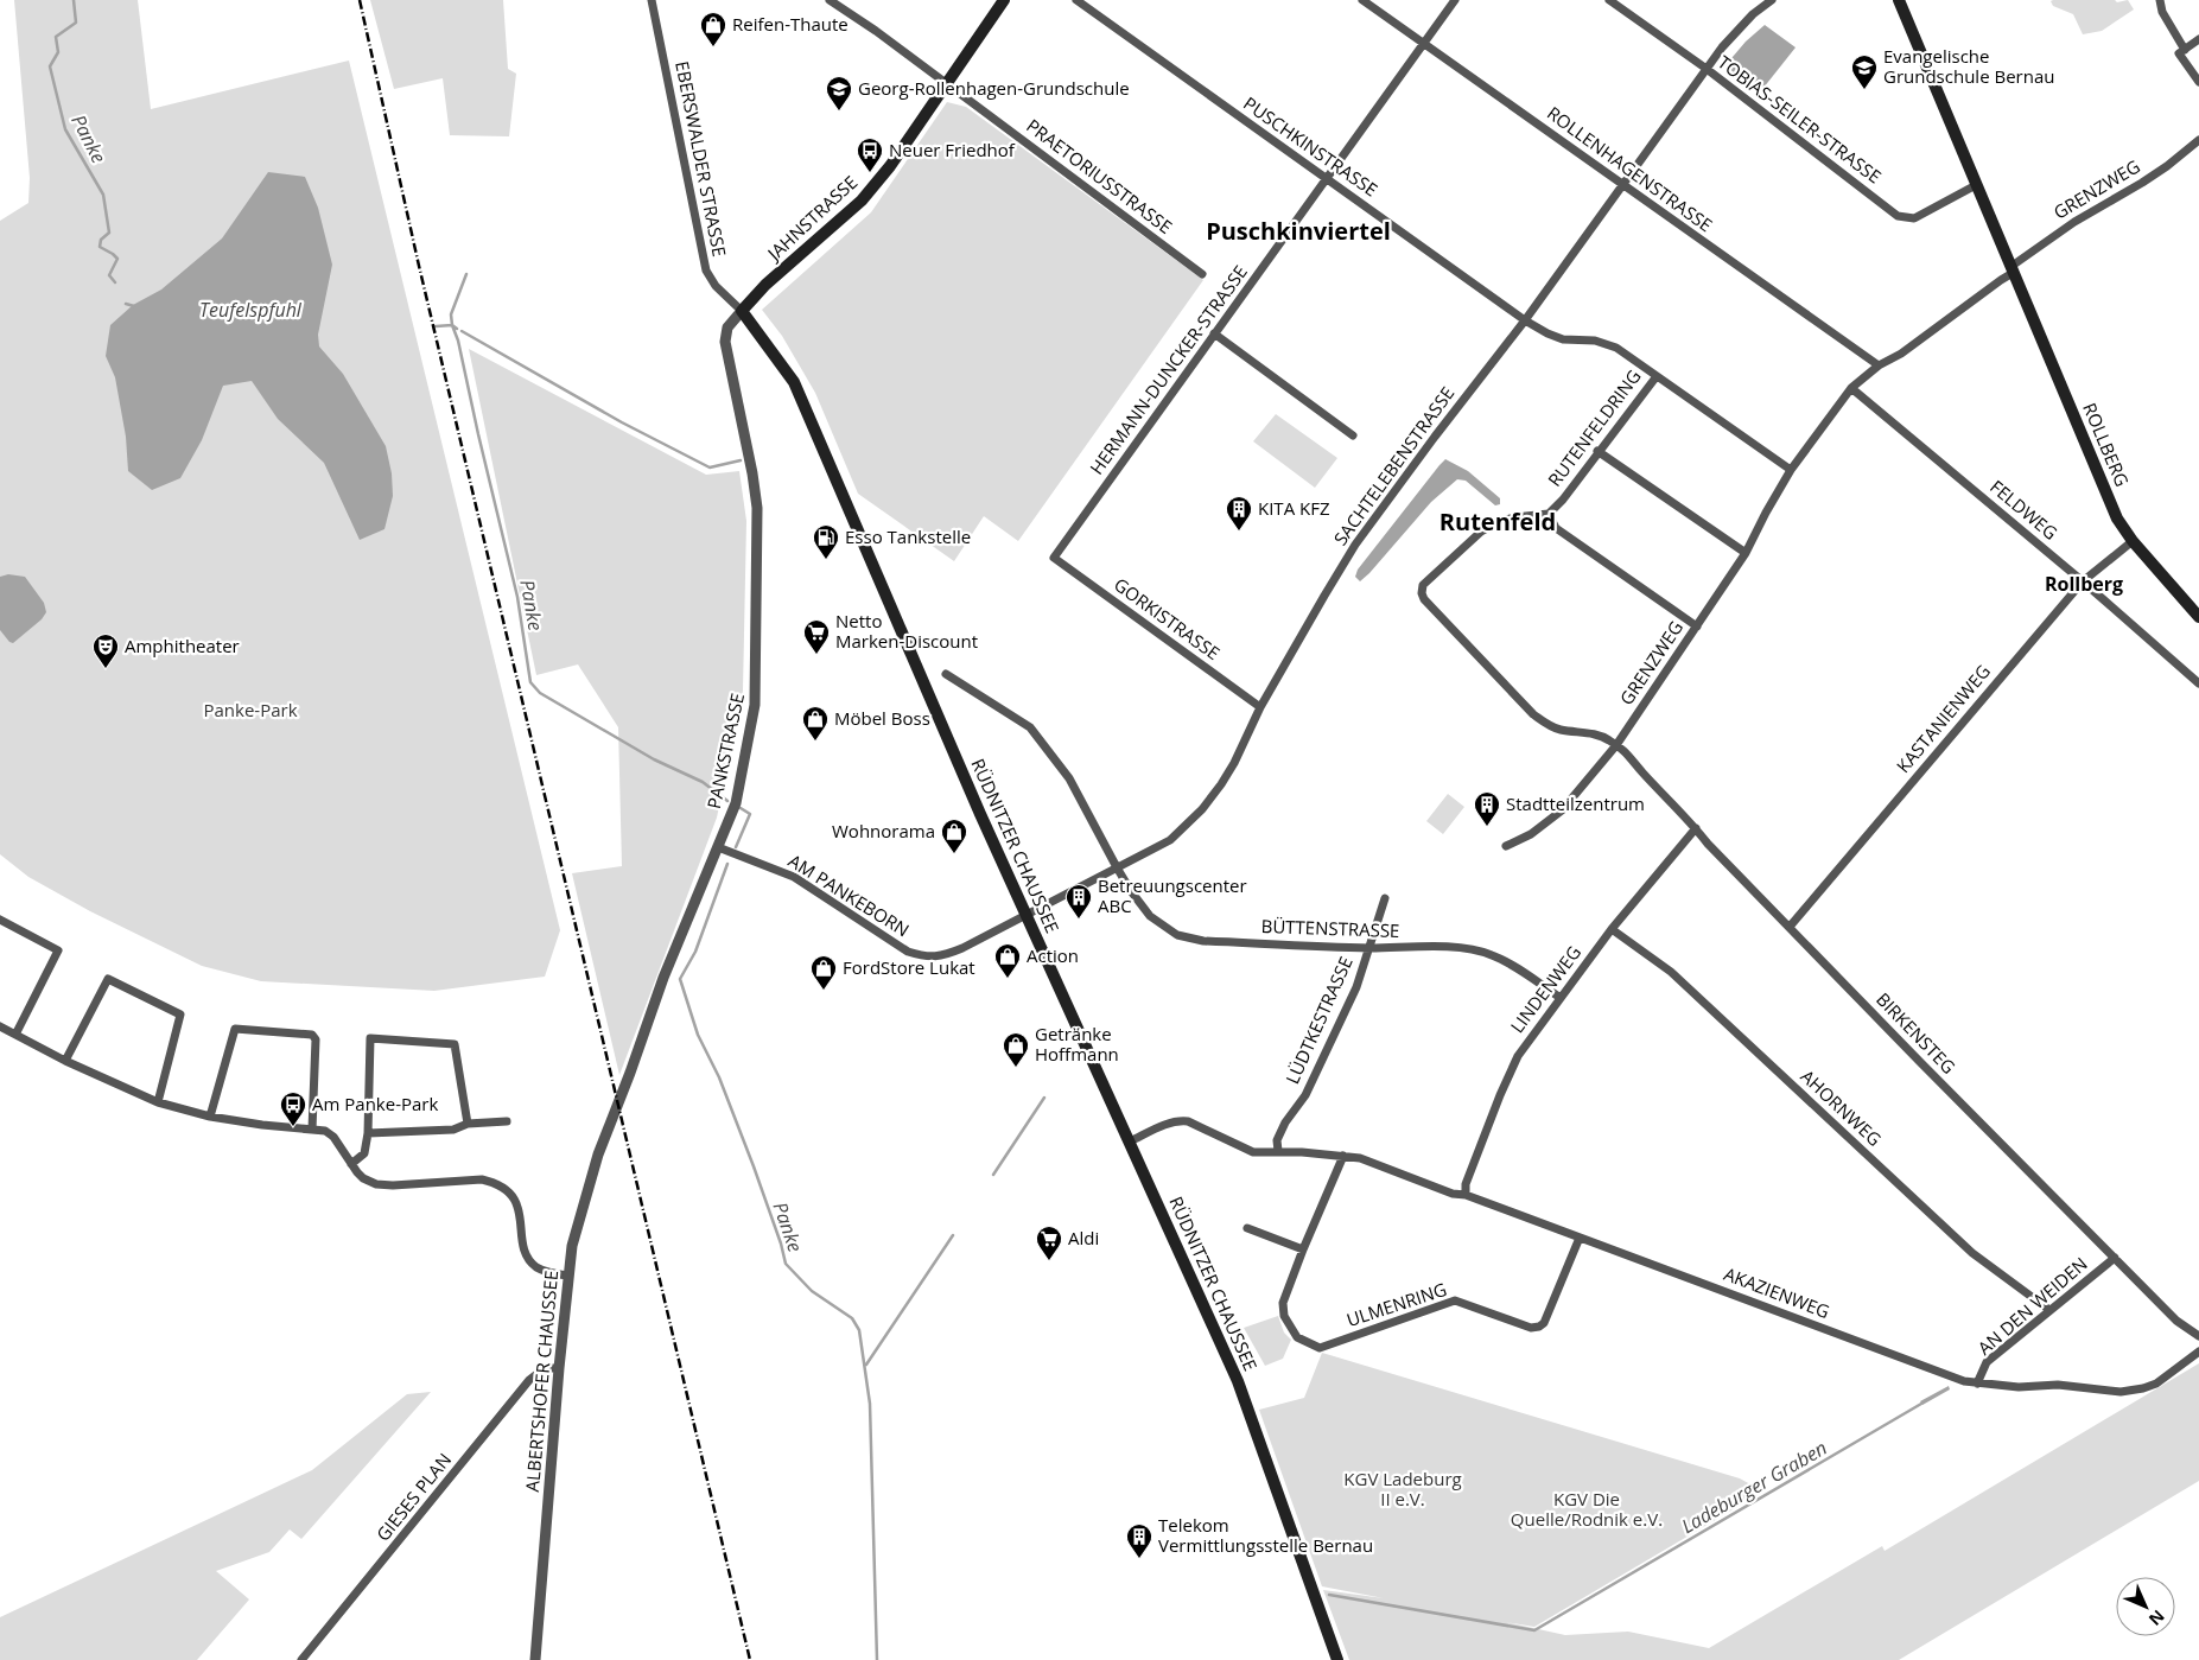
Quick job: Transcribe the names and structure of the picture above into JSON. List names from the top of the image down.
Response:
{
  "streets": {
    "main road": ["JAHNSTRASSE", "ROLLBERG", "RÜDNITZER CHAUSSEE"],
    "street": [
      "TOBIAS-SEILER-STRASSE",
      "PUSCHKINSTRASSE",
      "EBERSWALDER STRASSE",
      "ROLLENHAGENSTRASSE",
      "PRAETORIUSSTRASSE",
      "GRENZWEG",
      "HERMANN-DUNCKER-STRASSE",
      "RUTENFELDRING",
      "SACHTELEBENSTRASSE",
      "FELDWEG",
      "GORKISTRASSE",
      "KASTANIENWEG",
      "PANKSTRASSE",
      "AM PANKEBORN",
      "BÜTTENSTRASSE",
      "LINDENWEG",
      "LÜDTKESTRASSE",
      "BIRKENSTEG",
      "AHORNWEG",
      "AKAZIENWEG",
      "ULMENRING",
      "AN DEN WEIDEN",
      "ALBERTSHOFER CHAUSSEE",
      "GIESES PLAN"
    ]
  },
  "crossings": [
    ["TOBIAS-SEILER-STRASSE", "ROLLBERG"],
    ["TOBIAS-SEILER-STRASSE", "SACHTELEBENSTRASSE"],
    ["PUSCHKINSTRASSE", "HERMANN-DUNCKER-STRASSE"],
    ["PUSCHKINSTRASSE", "RUTENFELDRING"],
    ["PUSCHKINSTRASSE", "SACHTELEBENSTRASSE"],
    ["EBERSWALDER STRASSE", "JAHNSTRASSE"],
    ["EBERSWALDER STRASSE", "PANKSTRASSE"],
    ["EBERSWALDER STRASSE", "RÜDNITZER CHAUSSEE"],
    ["ROLLENHAGENSTRASSE", "GRENZWEG"],
    ["ROLLENHAGENSTRASSE", "HERMANN-DUNCKER-STRASSE"],
    ["ROLLENHAGENSTRASSE", "SACHTELEBENSTRASSE"],
    ["PRAETORIUSSTRASSE", "JAHNSTRASSE"],
    ["GRENZWEG", "RUTENFELDRING"],
    ["GRENZWEG", "ROLLBERG"],
    ["GRENZWEG", "FELDWEG"],
    ["GRENZWEG", "BIRKENSTEG"],
    ["JAHNSTRASSE", "PANKSTRASSE"],
    ["JAHNSTRASSE", "RÜDNITZER CHAUSSEE"],
    ["HERMANN-DUNCKER-STRASSE", "GORKISTRASSE"],
    ["RUTENFELDRING", "SACHTELEBENSTRASSE"],
    ["RUTENFELDRING", "BIRKENSTEG"],
    ["ROLLBERG", "KASTANIENWEG"],
    ["SACHTELEBENSTRASSE", "GORKISTRASSE"],
    ["SACHTELEBENSTRASSE", "RÜDNITZER CHAUSSEE"],
    ["SACHTELEBENSTRASSE", "AM PANKEBORN"],
    ["SACHTELEBENSTRASSE", "BÜTTENSTRASSE"],
    ["FELDWEG", "KASTANIENWEG"],
    ["KASTANIENWEG", "BIRKENSTEG"],
    ["PANKSTRASSE", "RÜDNITZER CHAUSSEE"],
    ["PANKSTRASSE", "AM PANKEBORN"],
    ["PANKSTRASSE", "ALBERTSHOFER CHAUSSEE"],
    ["RÜDNITZER CHAUSSEE", "AM PANKEBORN"],
    ["RÜDNITZER CHAUSSEE", "AKAZIENWEG"],
    ["BÜTTENSTRASSE", "LINDENWEG"],
    ["BÜTTENSTRASSE", "LÜDTKESTRASSE"],
    ["LINDENWEG", "BIRKENSTEG"],
    ["LINDENWEG", "AHORNWEG"],
    ["LINDENWEG", "AKAZIENWEG"],
    ["LÜDTKESTRASSE", "AKAZIENWEG"],
    ["BIRKENSTEG", "AN DEN WEIDEN"],
    ["AHORNWEG", "AN DEN WEIDEN"],
    ["AKAZIENWEG", "ULMENRING"],
    ["AKAZIENWEG", "AN DEN WEIDEN"],
    ["ALBERTSHOFER CHAUSSEE", "GIESES PLAN"]
  ],
  "districts": ["Puschkinviertel", "Rutenfeld", "Rollberg"],
  "water": ["Panke", "Teufelspfuhl", "Ladeburger Graben"],
  "parks": ["Panke-Park", "KGV Ladeburg II e.V.", "KGV Die Quelle/Rodnik e.V."],
  "places": {
    "shop": [
      "Reifen-Thaute",
      "Möbel Boss",
      "Wohnorama",
      "Action",
      "FordStore Lukat",
      "Getränke Hoffmann"
    ],
    "school or university": ["Evangelische Grundschule Bernau", "Georg-Rollenhagen-Grundschule"],
    "bus stop": ["Neuer Friedhof", "Am Panke-Park"],
    "building": [
      "KITA KFZ",
      "Stadtteilzentrum",
      "Betreuungscenter ABC",
      "Telekom Vermittlungsstelle Bernau"
    ],
    "fuel station": ["Esso Tankstelle"],
    "supermarket": ["Netto Marken-Discount", "Aldi"],
    "theatre": ["Amphitheater"]
  },
  "north": "bottom right"
}
